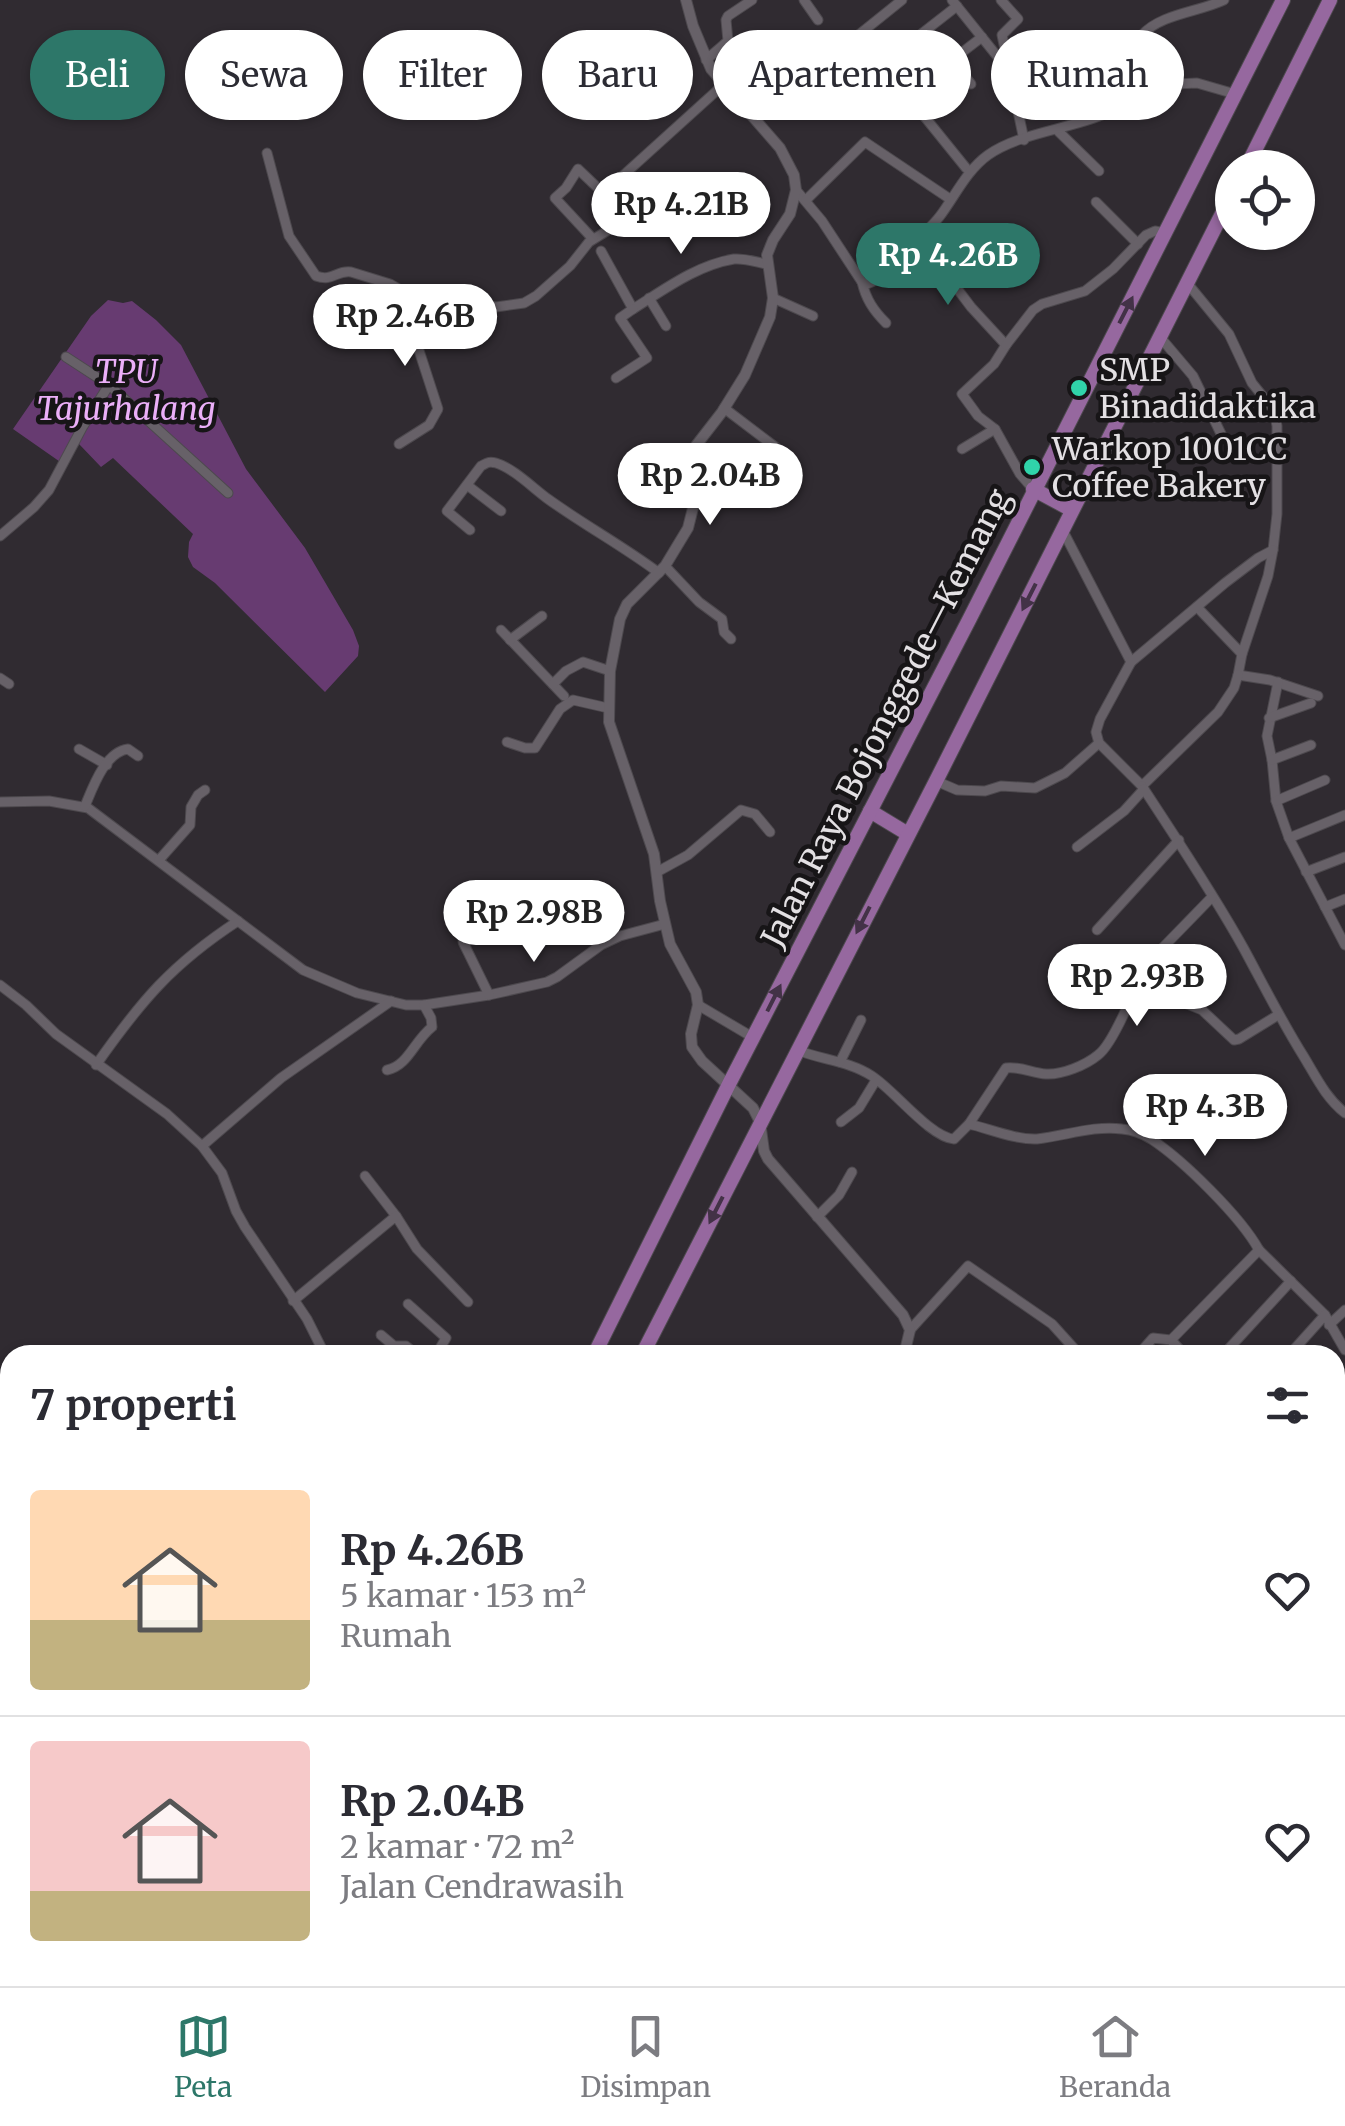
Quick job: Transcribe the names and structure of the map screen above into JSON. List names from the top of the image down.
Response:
{
  "streets": {
    "highway": ["Jalan Raya Bojonggede—Kemang"]
  },
  "parks": ["TPU Tajurhalang"],
  "places": ["SMP Binadidaktika", "Warkop 1001CC Coffee Bakery"],
  "page": {
    "chip": [
      "Beli",
      "Sewa",
      "Filter",
      "Baru",
      "Apartemen",
      "Rumah"
    ],
    "price": [
      "Rp 4.21B",
      "Rp 4.26B",
      "Rp 2.46B",
      "Rp 2.04B",
      "Rp 2.98B",
      "Rp 2.93B",
      "Rp 4.3B"
    ],
    "heading": "7 properti",
    "list": [
      {
        "name": "Rp 4.26B",
        "note": "5 kamar · 153 m² · Rumah"
      },
      {
        "name": "Rp 2.04B",
        "note": "2 kamar · 72 m² · Jalan Cendrawasih"
      }
    ],
    "tabs": ["Peta", "Disimpan", "Beranda"]
  }
}
